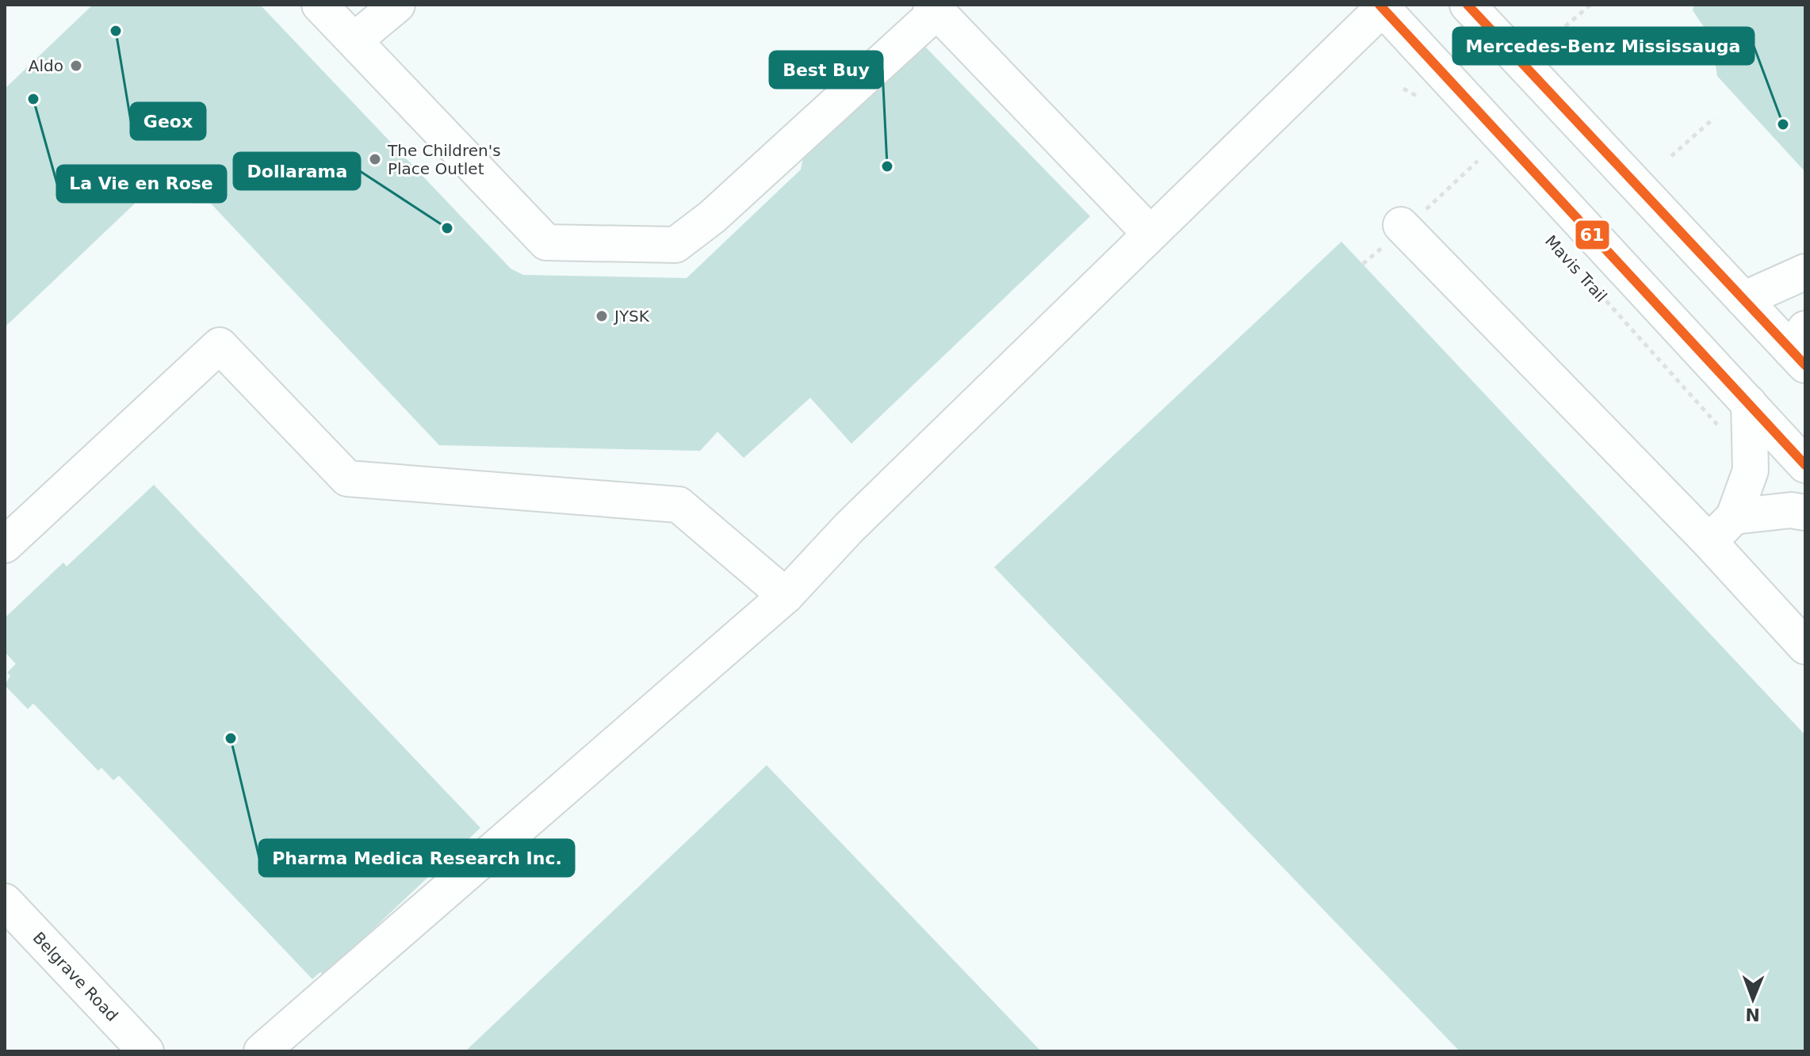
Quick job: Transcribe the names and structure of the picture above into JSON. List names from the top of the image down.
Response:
{
  "streets": {
    "main road": ["Belgrave Road"],
    "path": ["Mavis Trail"]
  },
  "places": [
    "Geox",
    "Aldo",
    "La Vie en Rose",
    "Mercedes-Benz Mississauga",
    "The Children's Place Outlet",
    "Best Buy",
    "Dollarama",
    "JYSK",
    "Pharma Medica Research Inc."
  ],
  "lines": ["transit line 61"],
  "north": "bottom"
}
